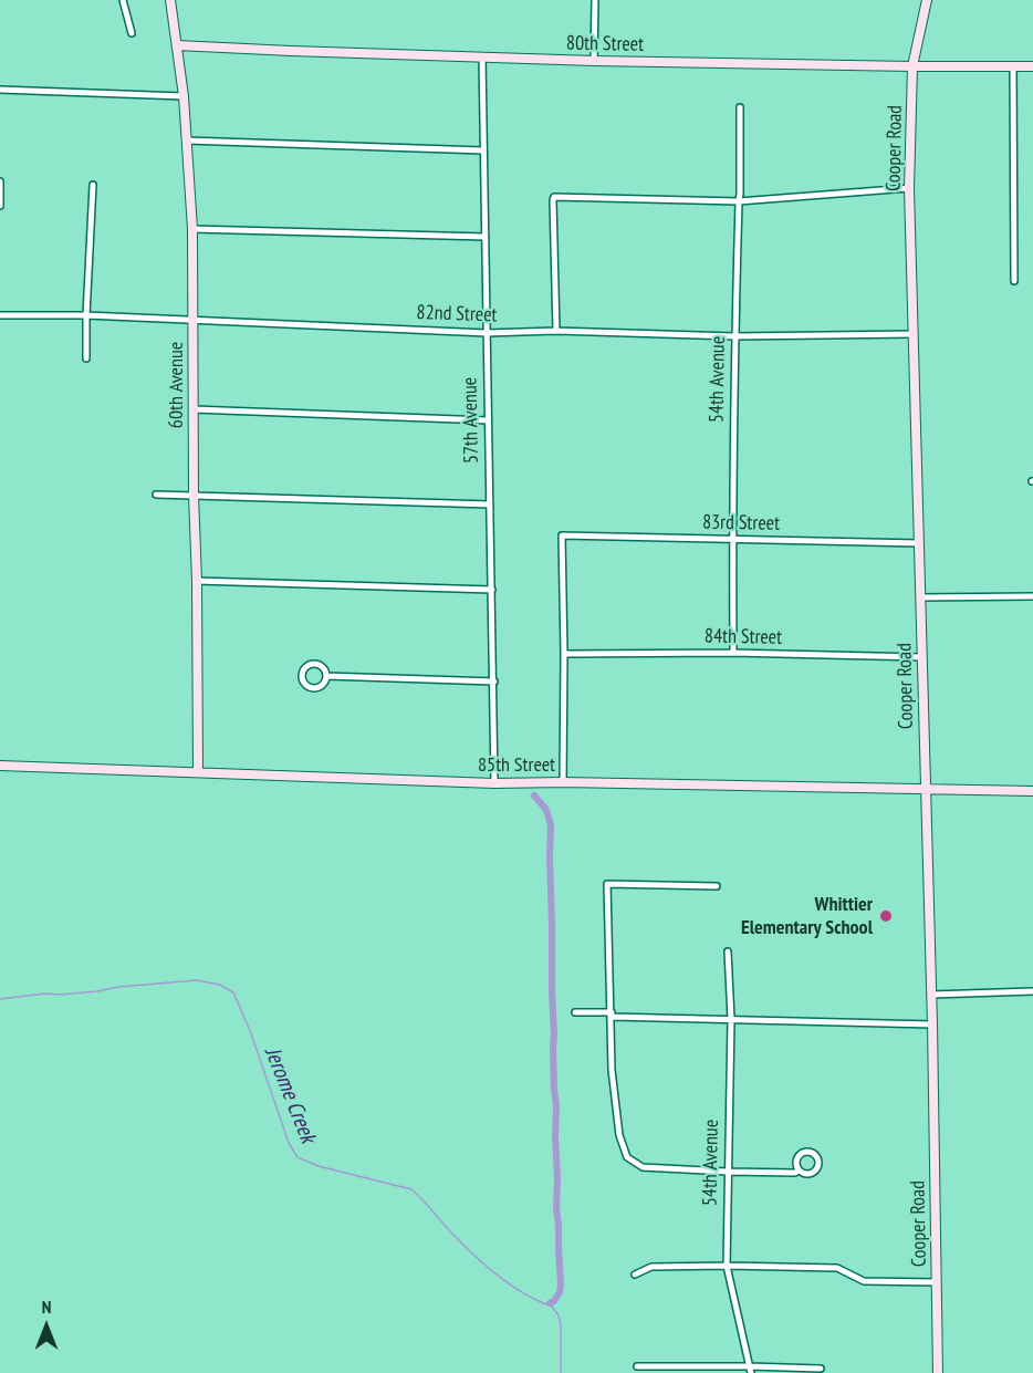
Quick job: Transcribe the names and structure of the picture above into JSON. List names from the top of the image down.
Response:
{
  "streets": {
    "street": [
      "80th Street",
      "Cooper Road",
      "82nd Street",
      "54th Avenue",
      "60th Avenue",
      "57th Avenue",
      "83rd Street",
      "84th Street",
      "85th Street"
    ]
  },
  "crossings": [
    ["80th Street", "Cooper Road"],
    ["80th Street", "60th Avenue"],
    ["80th Street", "57th Avenue"],
    ["Cooper Road", "82nd Street"],
    ["Cooper Road", "83rd Street"],
    ["Cooper Road", "84th Street"],
    ["Cooper Road", "85th Street"],
    ["82nd Street", "54th Avenue"],
    ["82nd Street", "60th Avenue"],
    ["82nd Street", "57th Avenue"],
    ["54th Avenue", "83rd Street"],
    ["54th Avenue", "84th Street"],
    ["60th Avenue", "85th Street"],
    ["57th Avenue", "85th Street"],
    ["83rd Street", "84th Street"]
  ],
  "water": ["Jerome Creek"],
  "places": ["Whittier Elementary School"],
  "north": "top"
}
